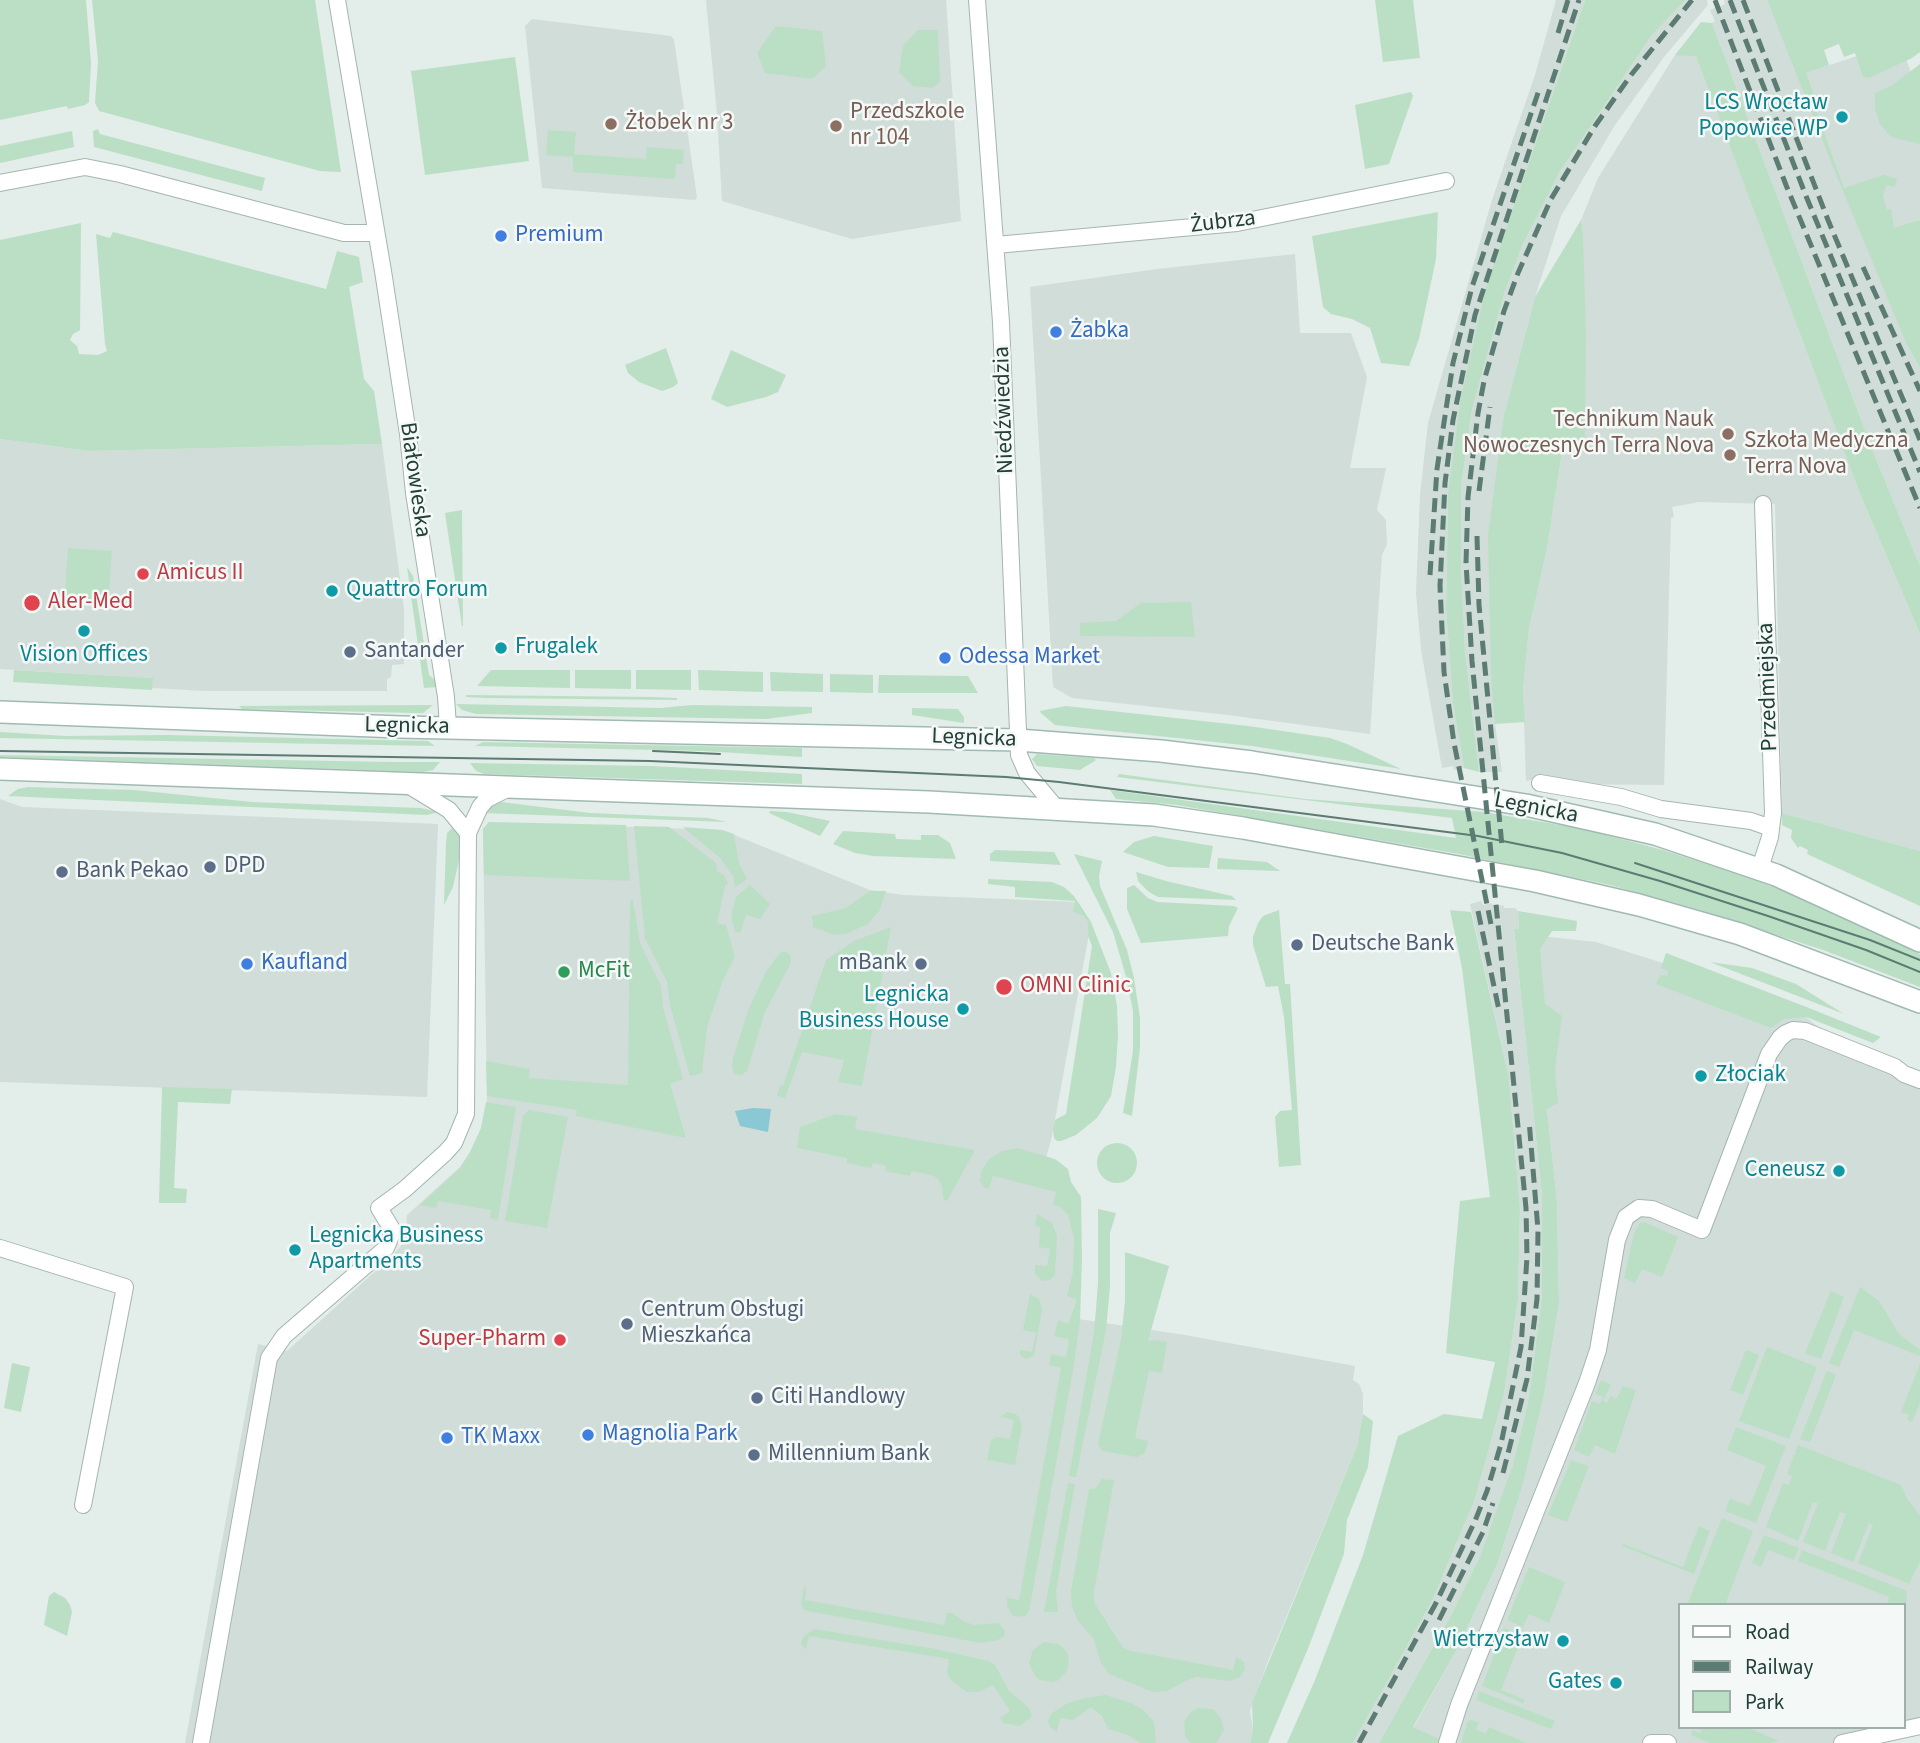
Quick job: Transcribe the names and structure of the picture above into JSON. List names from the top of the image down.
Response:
{
  "streets": {
    "main road": ["Legnicka"],
    "street": [
      "Żubrza",
      "Niedźwiedzia",
      "Białowieska",
      "Przedmiejska"
    ]
  },
  "crossings": [
    ["Żubrza", "Niedźwiedzia"],
    ["Niedźwiedzia", "Legnicka"],
    ["Białowieska", "Legnicka"],
    ["Przedmiejska", "Legnicka"]
  ],
  "places": [
    "LCS Wrocław Popowice WP",
    "Żłobek nr 3",
    "Przedszkole nr 104",
    "Premium",
    "Żabka",
    "Technikum Nauk Nowoczesnych Terra Nova",
    "Szkoła Medyczna Terra Nova",
    "Amicus II",
    "Quattro Forum",
    "Aler-Med",
    "Vision Offices",
    "Frugalek",
    "Santander",
    "Odessa Market",
    "DPD",
    "Bank Pekao",
    "Deutsche Bank",
    "Kaufland",
    "mBank",
    "McFit",
    "OMNI Clinic",
    "Legnicka Business House",
    "Złociak",
    "Ceneusz",
    "Legnicka Business Apartments",
    "Centrum Obsługi Mieszkańca",
    "Super-Pharm",
    "Citi Handlowy",
    "Magnolia Park",
    "TK Maxx",
    "Millennium Bank",
    "Wietrzysław",
    "Gates"
  ],
  "legend": ["Road", "Railway", "Park"]
}
